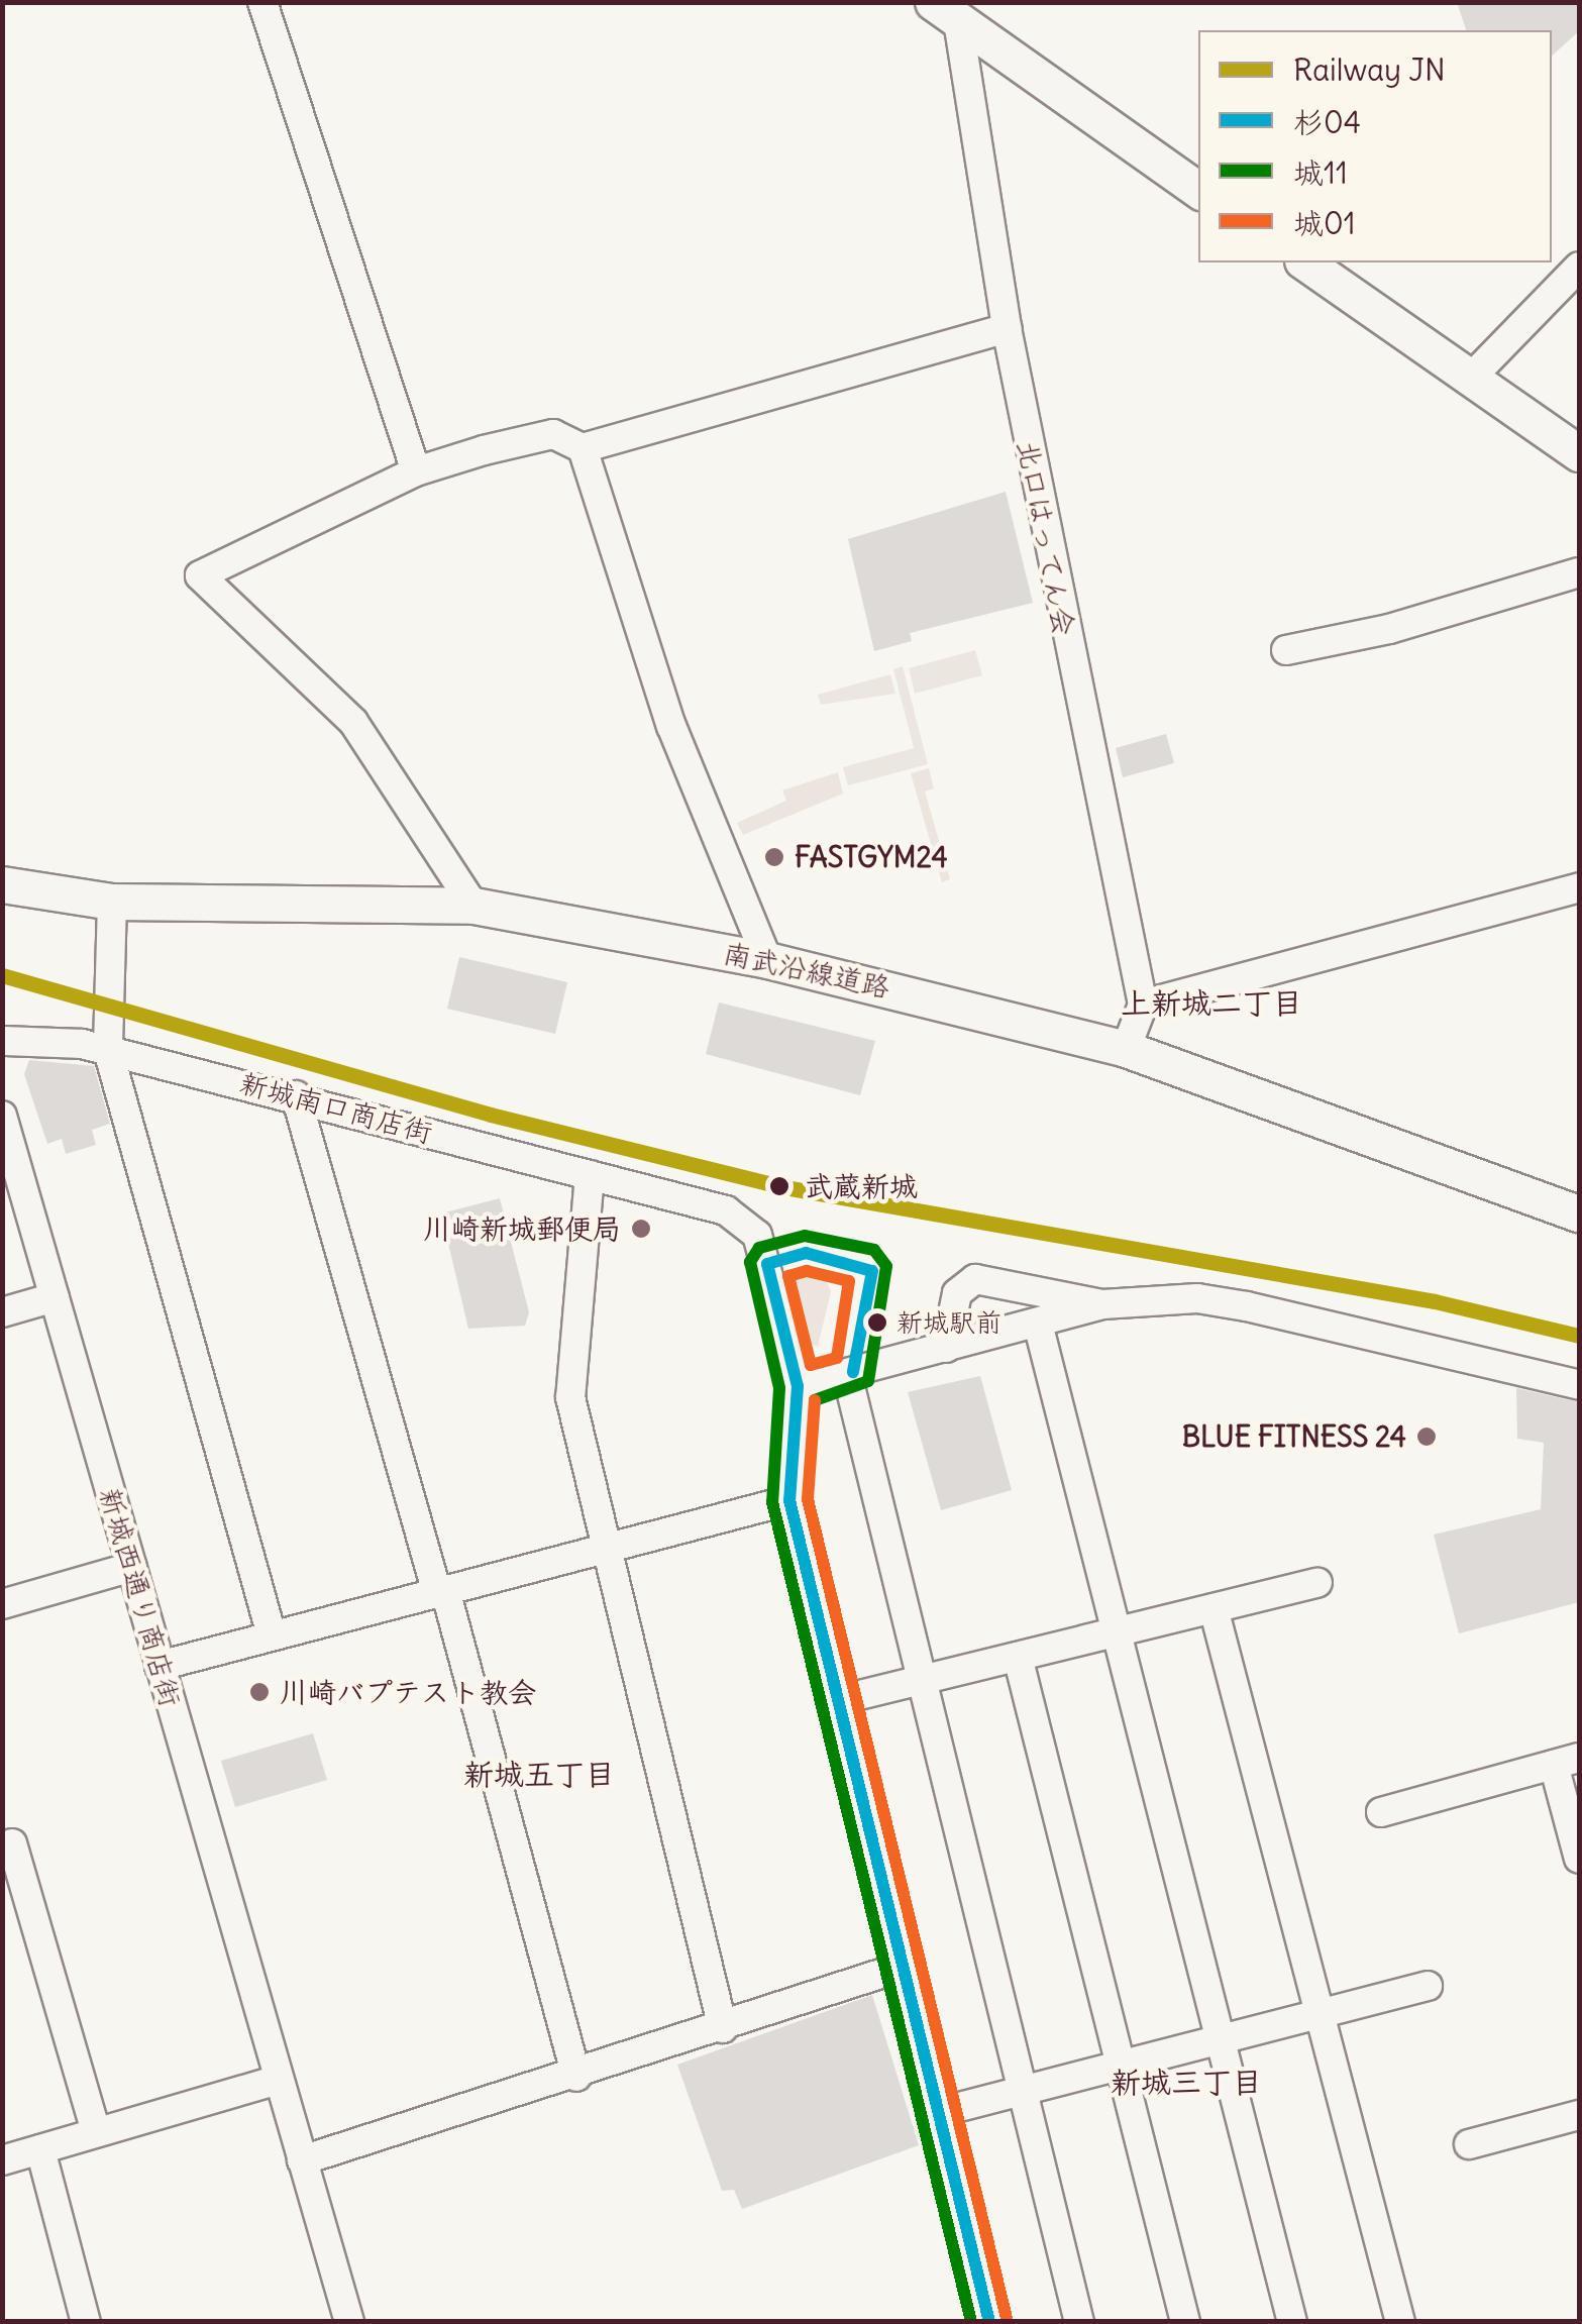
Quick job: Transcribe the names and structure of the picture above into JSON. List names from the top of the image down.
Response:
{
  "streets": {
    "street": [
      "北口はってん会",
      "南武沿線道路",
      "新城南口商店街",
      "新城西通り商店街"
    ]
  },
  "districts": ["上新城二丁目", "新城五丁目", "新城三丁目"],
  "places": [
    "FASTGYM24",
    "武蔵新城",
    "川崎新城郵便局",
    "新城駅前",
    "BLUE FITNESS 24",
    "川崎バプテスト教会"
  ],
  "lines": [
    "rail line JN",
    "transit line 城11",
    "transit line 杉04",
    "transit line 城01"
  ],
  "legend": [
    "Railway JN",
    "杉04",
    "城11",
    "城01"
  ]
}
